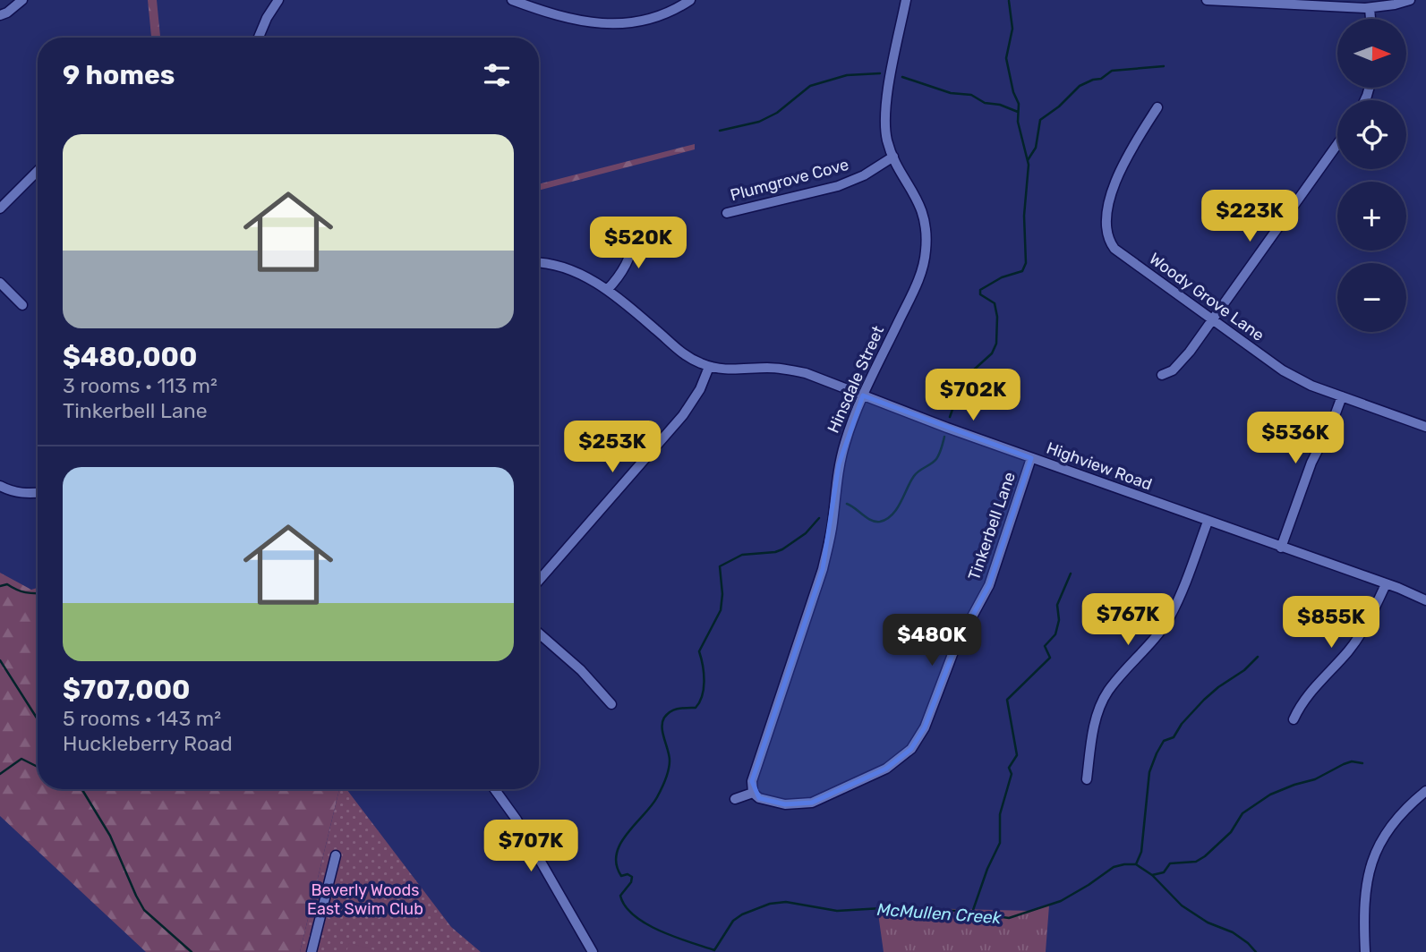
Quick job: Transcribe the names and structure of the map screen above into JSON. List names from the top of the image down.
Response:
{
  "streets": {
    "street": [
      "Plumgrove Cove",
      "Woody Grove Lane",
      "Hinsdale Street",
      "Highview Road",
      "Tinkerbell Lane"
    ]
  },
  "crossings": [
    ["Plumgrove Cove", "Hinsdale Street"],
    ["Hinsdale Street", "Highview Road"],
    ["Hinsdale Street", "Tinkerbell Lane"],
    ["Highview Road", "Tinkerbell Lane"]
  ],
  "water": ["McMullen Creek"],
  "parks": ["Beverly Woods East Swim Club"],
  "north": "right",
  "page": {
    "map_buttons": ["+", "−"],
    "heading": "9 homes",
    "list": [
      {
        "name": "$480,000",
        "note": "3 rooms · 113 m² · Tinkerbell Lane"
      },
      {
        "name": "$707,000",
        "note": "5 rooms · 143 m² · Huckleberry Road"
      }
    ],
    "price": [
      "$223K",
      "$520K",
      "$702K",
      "$536K",
      "$253K",
      "$767K",
      "$855K",
      "$480K",
      "$707K"
    ]
  }
}
